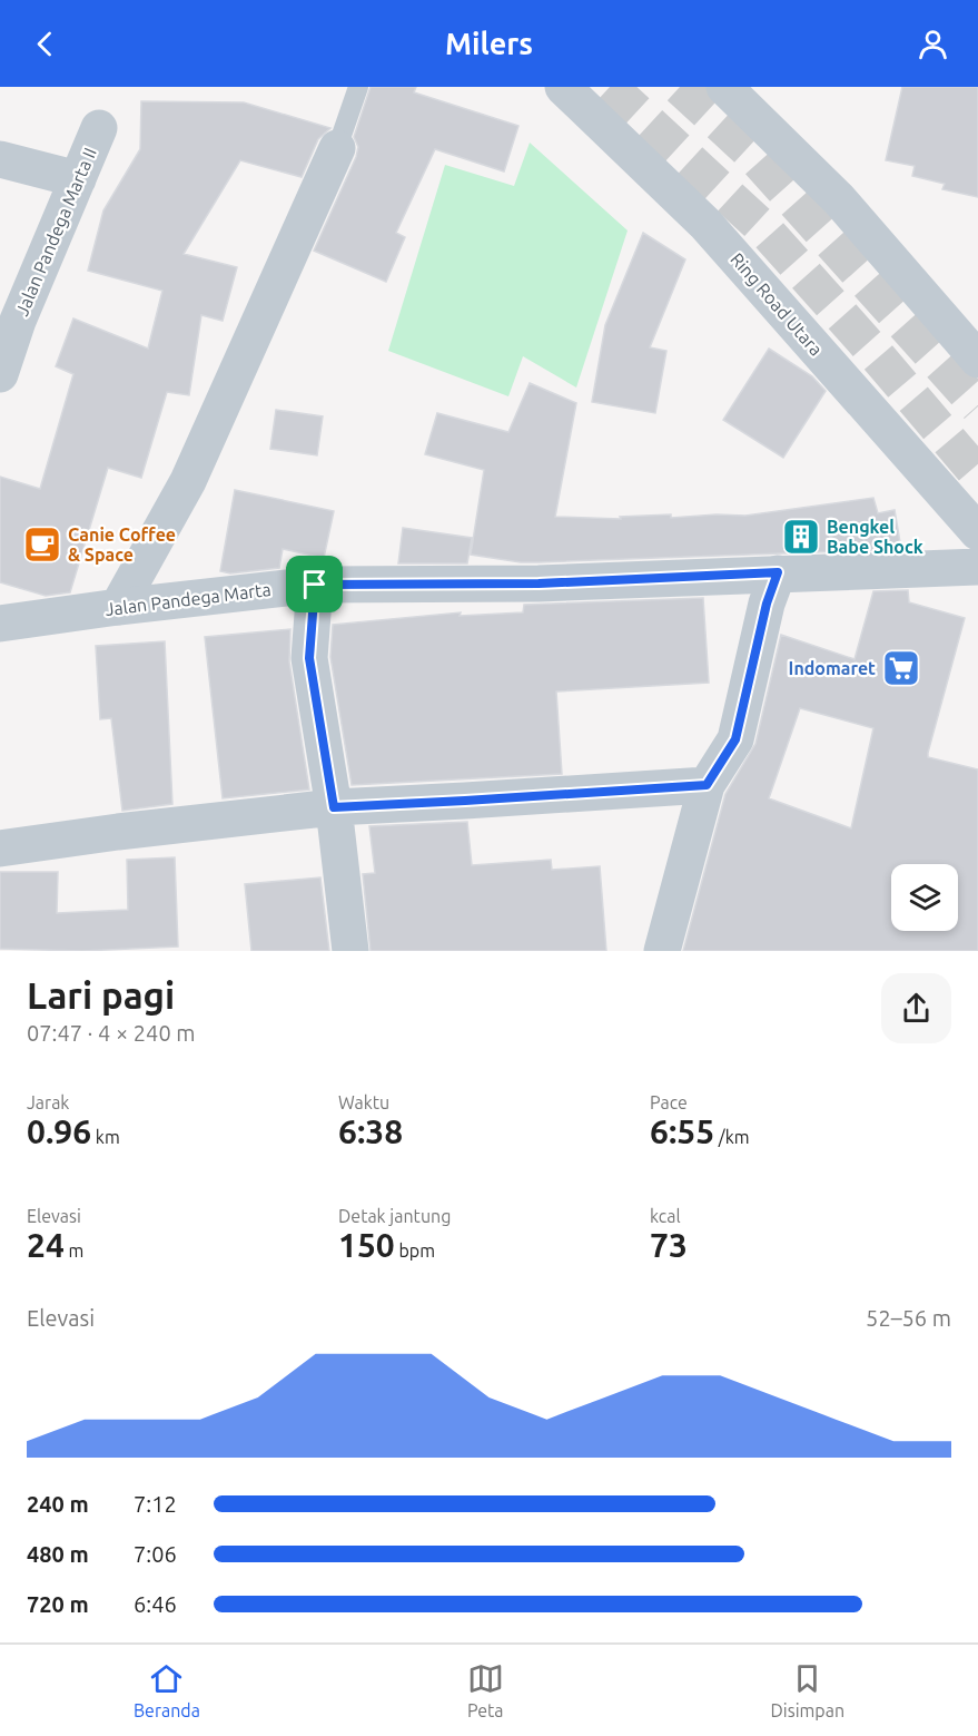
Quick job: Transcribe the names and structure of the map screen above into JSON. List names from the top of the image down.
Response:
{
  "streets": {
    "street": ["Jalan Pandega Marta II", "Ring Road Utara", "Jalan Pandega Marta"]
  },
  "places": {
    "building": ["Bengkel Babe Shock"],
    "cafe": ["Canie Coffee & Space"],
    "supermarket": ["Indomaret"]
  },
  "page": {
    "header": "Milers",
    "heading": ["Lari pagi", "07:47 · 4 × 240 m"],
    "stats": [
      ["Jarak", "0.96 km"],
      ["Waktu", "6:38"],
      ["Pace", "6:55 /km"],
      ["Elevasi", "24 m"],
      ["Detak jantung", "150 bpm"],
      ["kcal", "73"]
    ],
    "chart": ["Elevasi", "52–56 m"],
    "list": [
      {
        "name": "240 m",
        "note": "7:12"
      },
      {
        "name": "480 m",
        "note": "7:06"
      },
      {
        "name": "720 m",
        "note": "6:46"
      }
    ],
    "tabs": ["Beranda", "Peta", "Disimpan"]
  }
}
